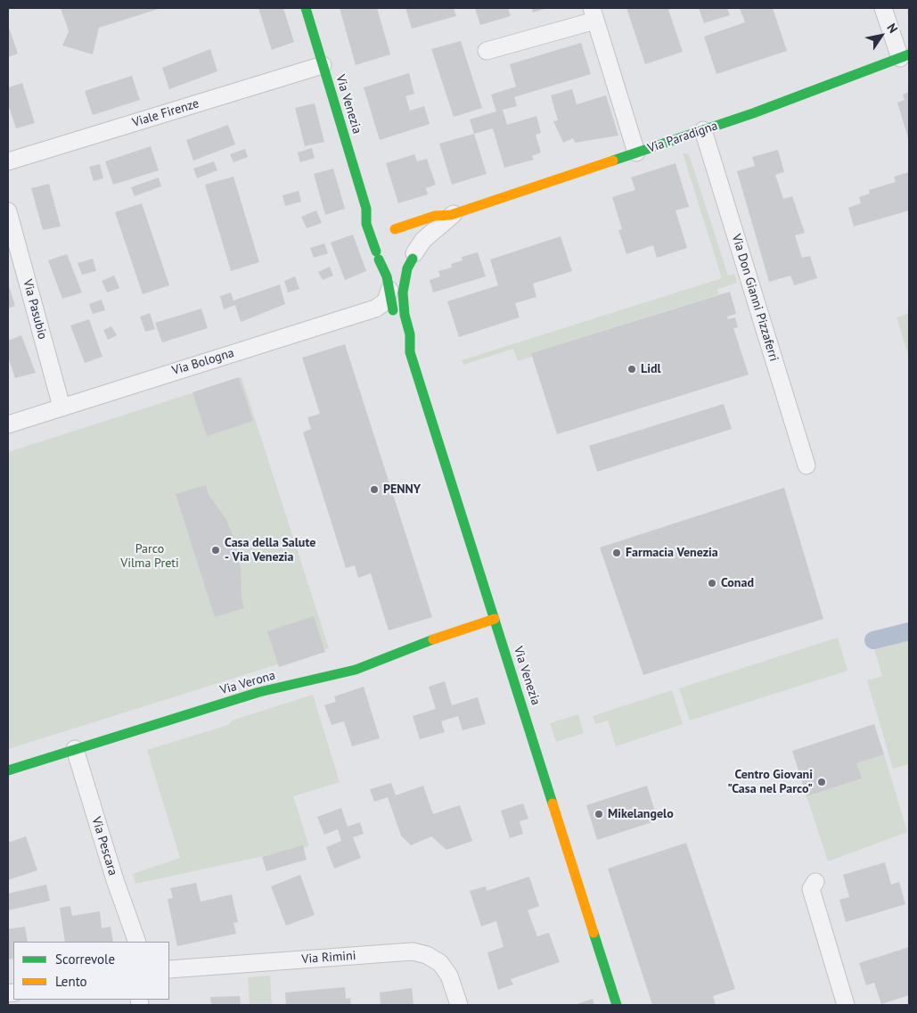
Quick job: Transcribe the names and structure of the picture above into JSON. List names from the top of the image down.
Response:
{
  "streets": {
    "street": [
      "Via Venezia",
      "Viale Firenze",
      "Via Paradigna",
      "Via Don Gianni Pizzaferri",
      "Via Pasubio",
      "Via Bologna",
      "Via Verona",
      "Via Pescara",
      "Via Rimini"
    ]
  },
  "crossings": [
    ["Via Venezia", "Viale Firenze"],
    ["Via Venezia", "Via Paradigna"],
    ["Via Venezia", "Via Bologna"],
    ["Via Venezia", "Via Verona"],
    ["Via Paradigna", "Via Don Gianni Pizzaferri"],
    ["Via Pasubio", "Via Bologna"],
    ["Via Verona", "Via Pescara"]
  ],
  "parks": ["Parco Vilma Preti"],
  "places": [
    "Lidl",
    "PENNY",
    "Casa della Salute - Via Venezia",
    "Farmacia Venezia",
    "Conad",
    "Centro Giovani \"Casa nel Parco\"",
    "Mikelangelo"
  ],
  "legend": ["Scorrevole", "Lento"],
  "north": "top right"
}
